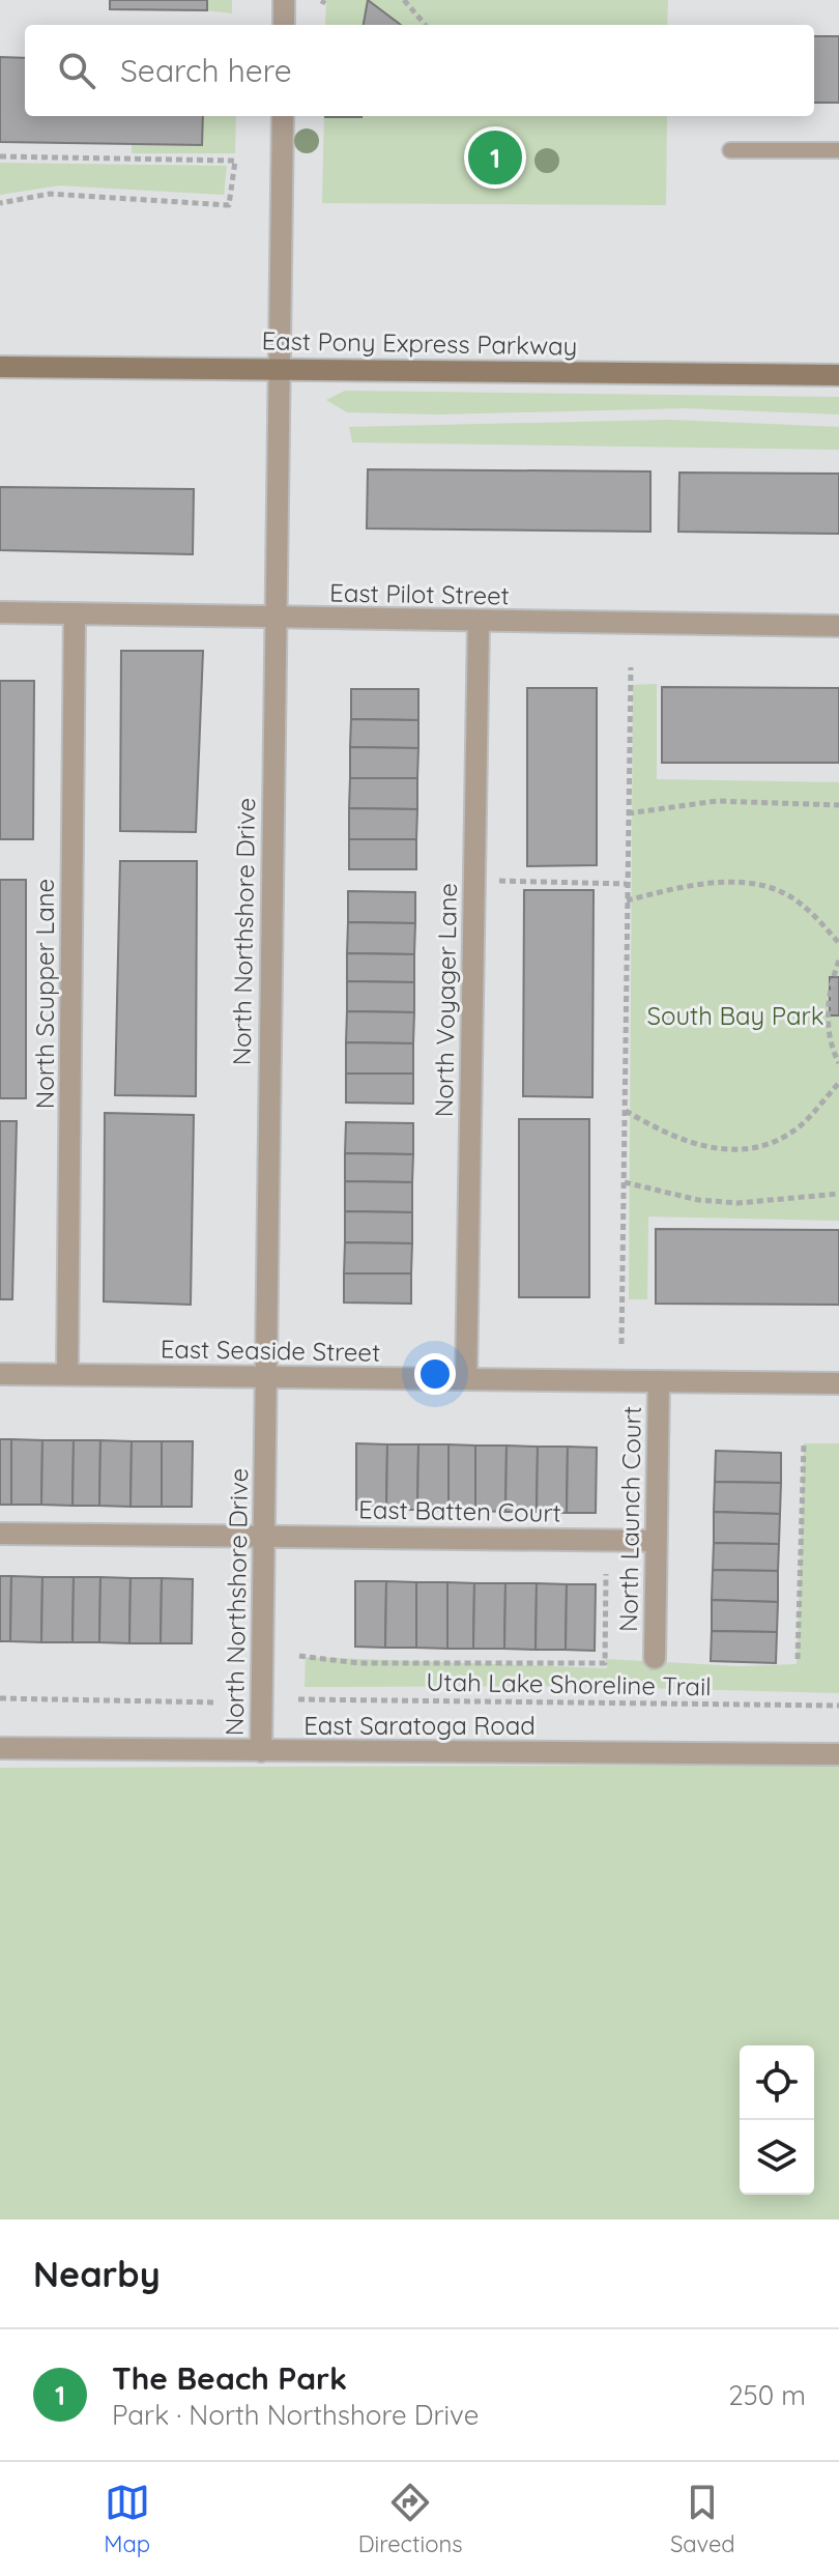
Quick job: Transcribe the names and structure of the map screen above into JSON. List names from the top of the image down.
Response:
{
  "streets": {
    "main road": ["East Pony Express Parkway"],
    "street": [
      "East Pilot Street",
      "North Northshore Drive",
      "North Scupper Lane",
      "North Voyager Lane",
      "East Seaside Street",
      "East Batten Court",
      "North Launch Court",
      "East Saratoga Road"
    ],
    "path": ["Utah Lake Shoreline Trail"]
  },
  "crossings": [
    ["East Pony Express Parkway", "North Northshore Drive"],
    ["East Pilot Street", "North Northshore Drive"],
    ["East Pilot Street", "North Scupper Lane"],
    ["East Pilot Street", "North Voyager Lane"],
    ["North Northshore Drive", "East Seaside Street"],
    ["North Northshore Drive", "East Batten Court"],
    ["North Northshore Drive", "East Saratoga Road"],
    ["North Scupper Lane", "East Seaside Street"],
    ["North Voyager Lane", "East Seaside Street"],
    ["East Seaside Street", "North Launch Court"],
    ["East Batten Court", "North Launch Court"]
  ],
  "parks": ["South Bay Park"],
  "page": {
    "search": "Search here",
    "pins": "1",
    "heading": "Nearby",
    "list": [
      {
        "mark": "1",
        "name": "The Beach Park",
        "note": "Park · North Northshore Drive",
        "value": "250 m"
      }
    ],
    "nav": ["Map", "Directions", "Saved"]
  }
}
